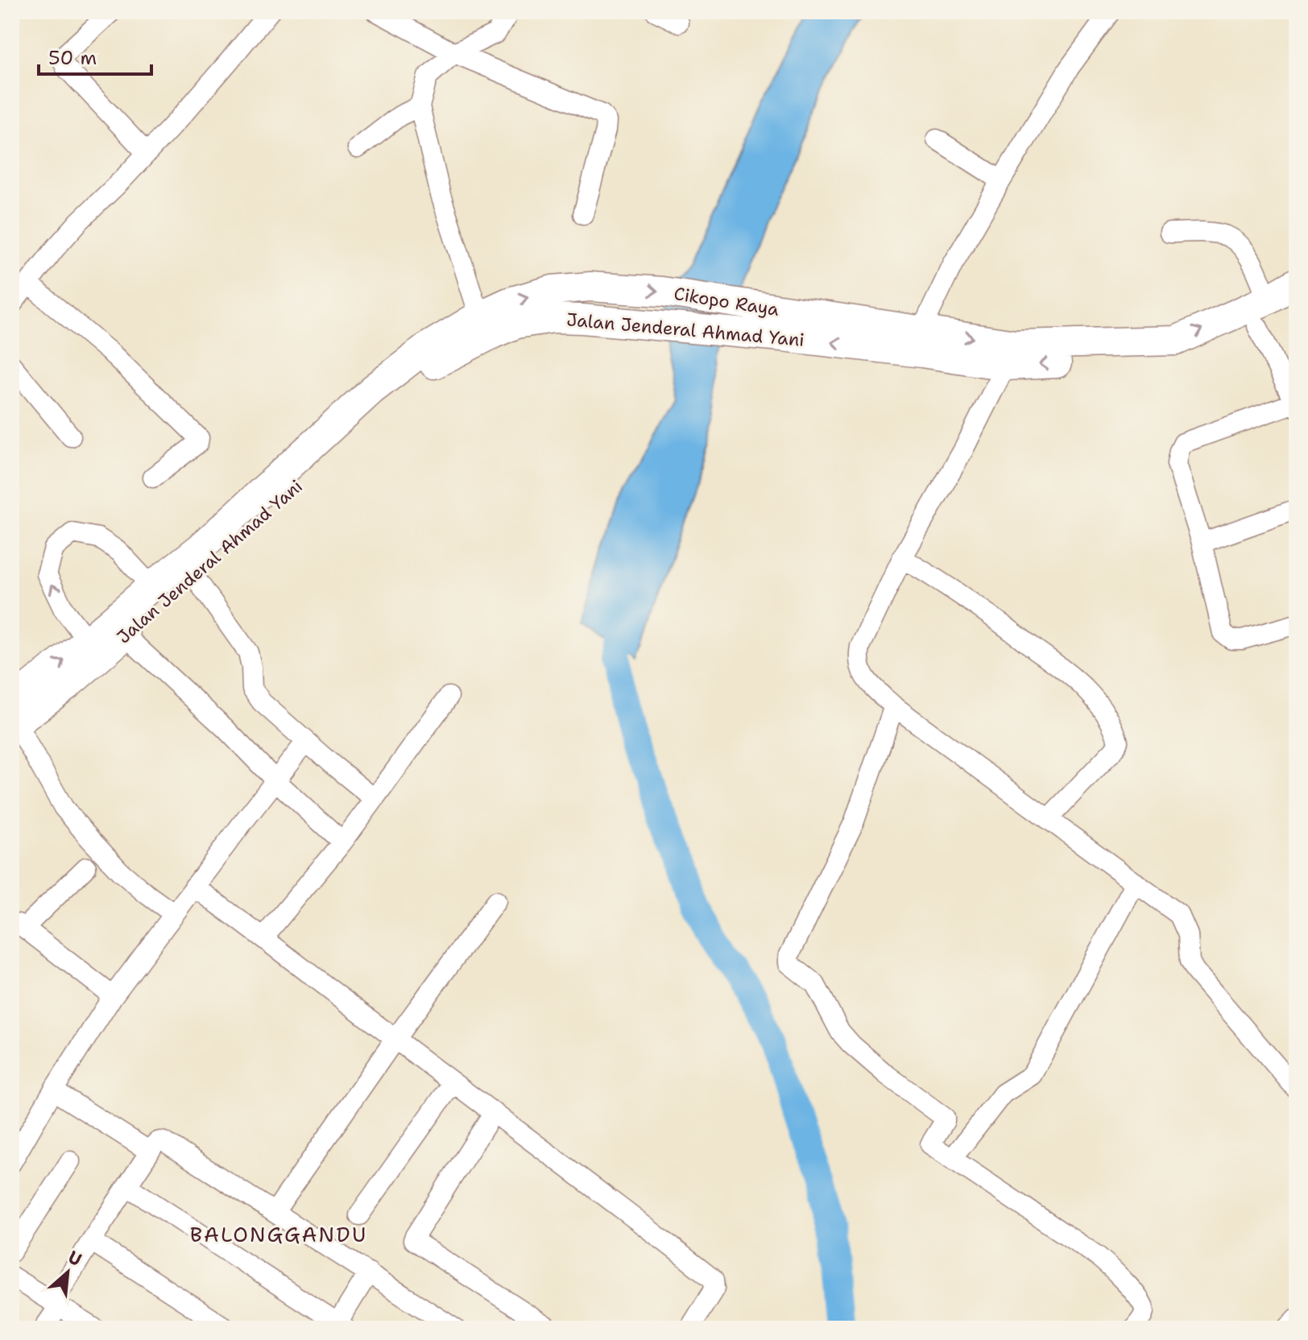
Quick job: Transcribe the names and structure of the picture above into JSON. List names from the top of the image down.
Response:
{
  "streets": {
    "highway": ["Cikopo Raya", "Jalan Jenderal Ahmad Yani"]
  },
  "crossings": [
    ["Cikopo Raya", "Jalan Jenderal Ahmad Yani"]
  ],
  "one_way": ["Cikopo Raya", "Jalan Jenderal Ahmad Yani"],
  "districts": ["BALONGGANDU"],
  "scale_bar": "50 m",
  "north": "top right"
}
